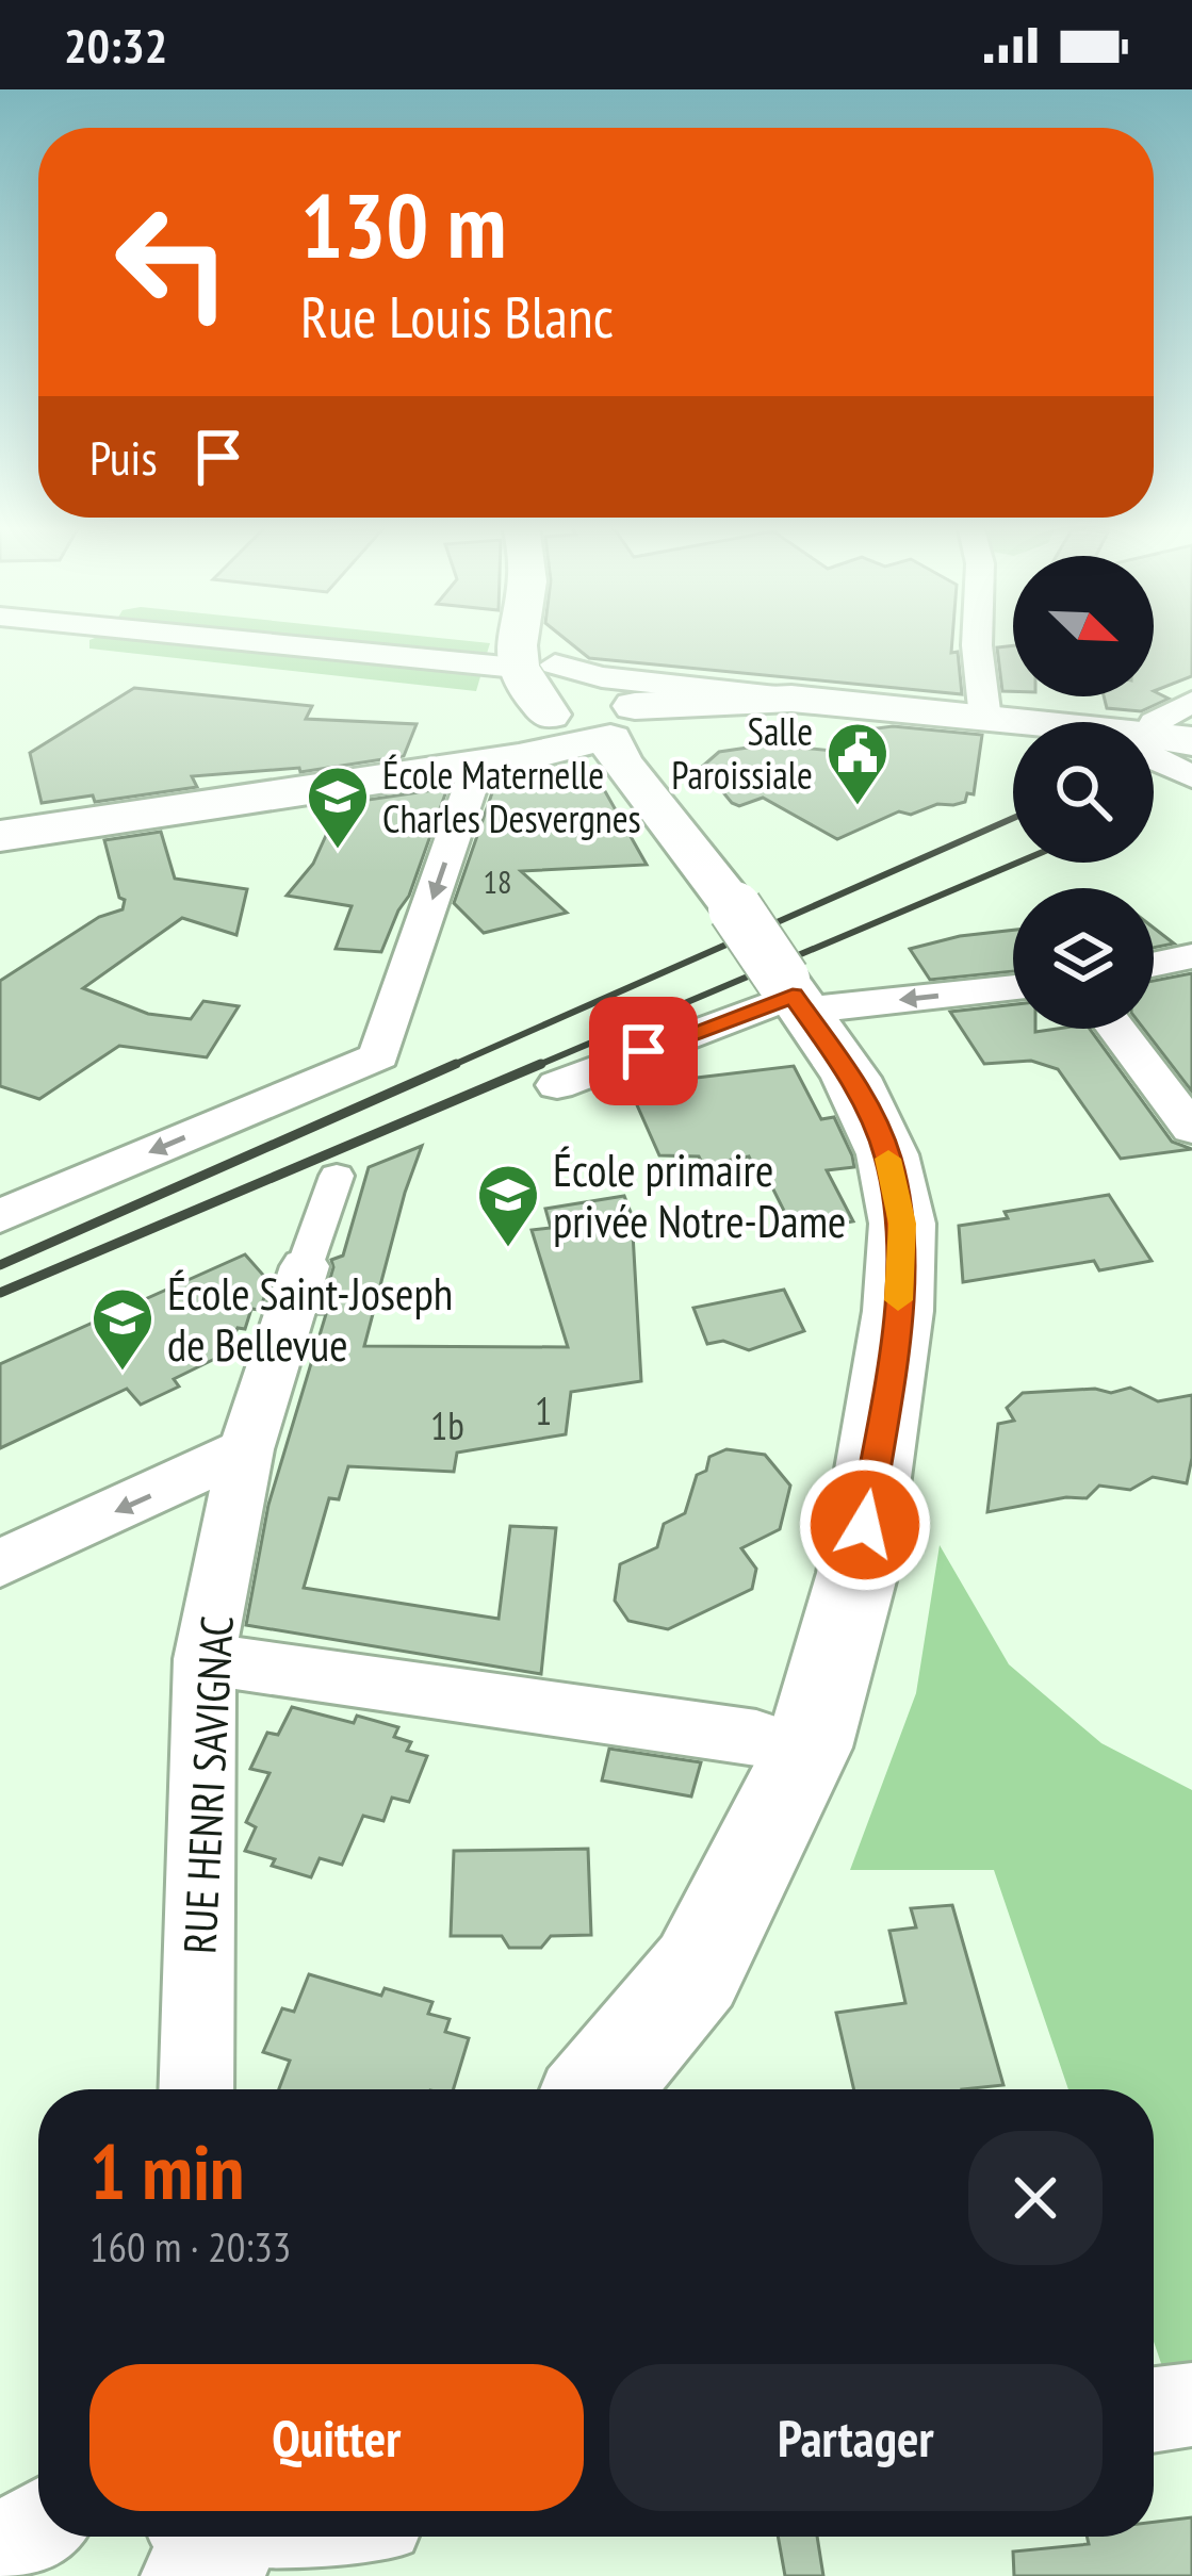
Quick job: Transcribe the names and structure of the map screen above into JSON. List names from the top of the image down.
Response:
{
  "streets": {
    "street": ["RUE HENRI SAVIGNAC"]
  },
  "places": {
    "public building": ["Salle Paroissiale"],
    "school or university": ["École Maternelle Charles Desvergnes", "École primaire privée Notre-Dame", "École Saint-Joseph de Bellevue"]
  },
  "house_numbers": ["18", "1", "1b"],
  "north": "bottom right",
  "page": {
    "status": "20:32",
    "turn": ["130 m", "Rue Louis Blanc"],
    "then": "Puis",
    "heading": ["1 min", "160 m · 20:33"],
    "buttons": ["Quitter", "Partager"]
  }
}
